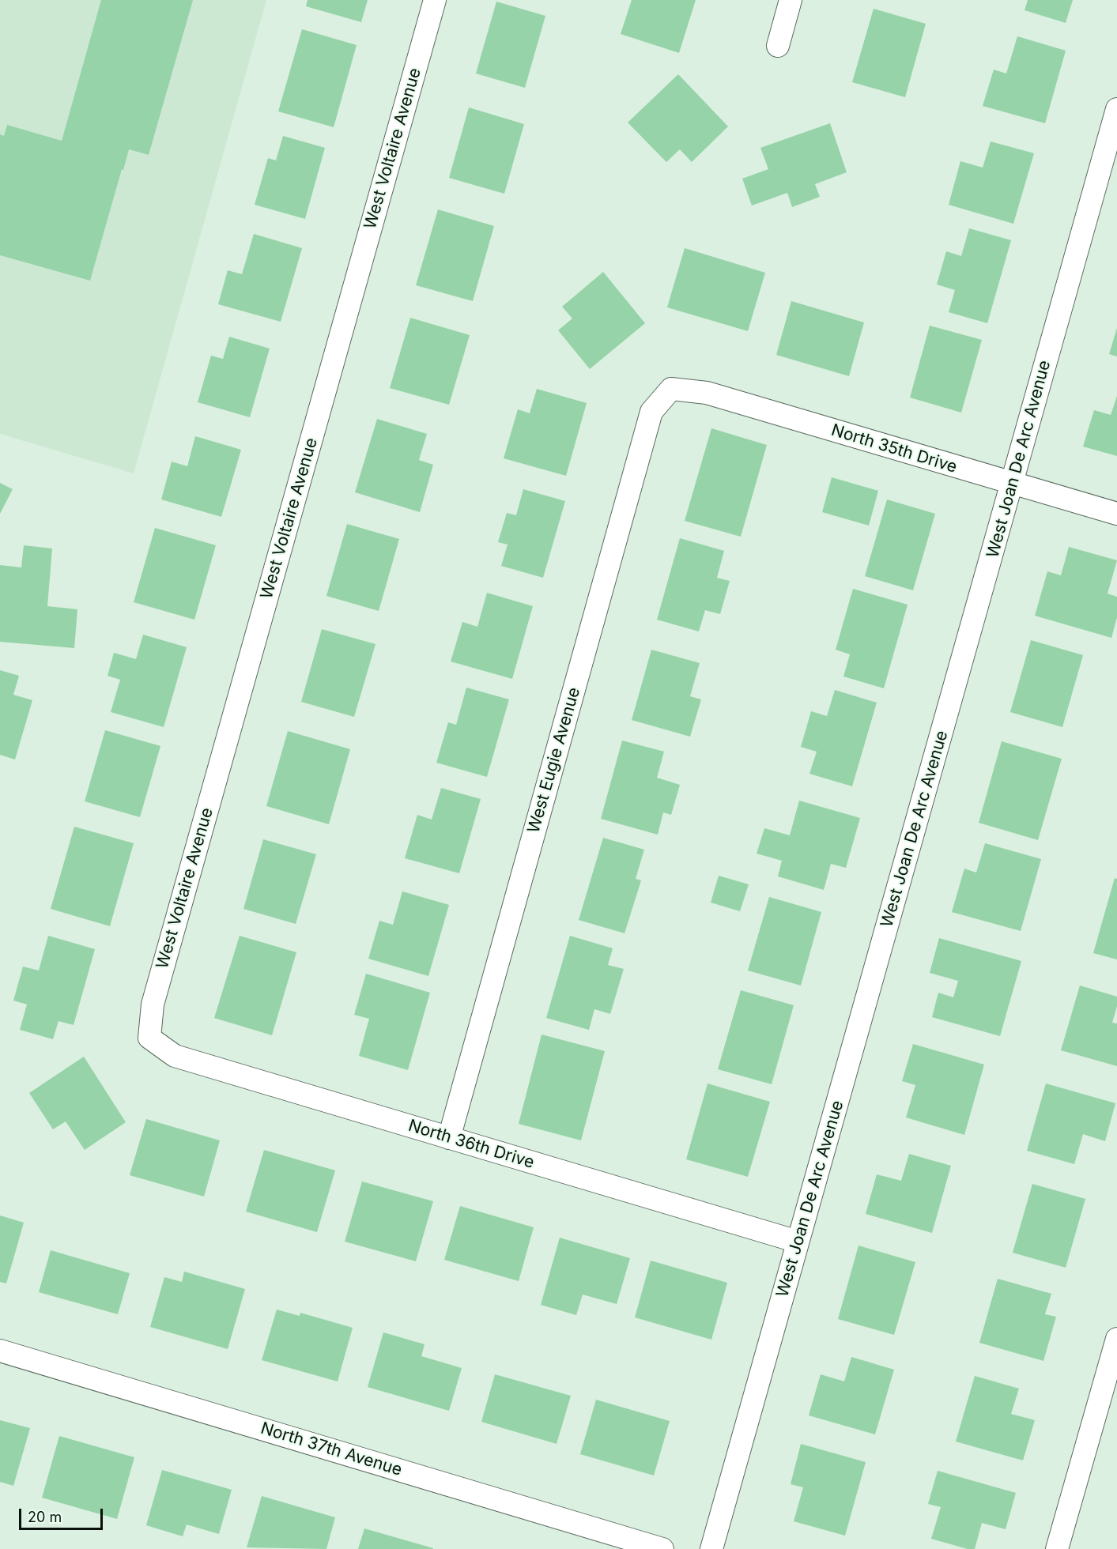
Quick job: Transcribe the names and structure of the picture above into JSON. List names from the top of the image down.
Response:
{
  "streets": {
    "street": [
      "West Voltaire Avenue",
      "North 35th Drive",
      "West Joan De Arc Avenue",
      "West Eugie Avenue",
      "North 36th Drive",
      "North 37th Avenue"
    ]
  },
  "crossings": [
    ["West Voltaire Avenue", "North 36th Drive"],
    ["North 35th Drive", "West Joan De Arc Avenue"],
    ["North 35th Drive", "West Eugie Avenue"],
    ["West Joan De Arc Avenue", "North 36th Drive"],
    ["West Eugie Avenue", "North 36th Drive"]
  ],
  "scale_bar": "20 m"
}
